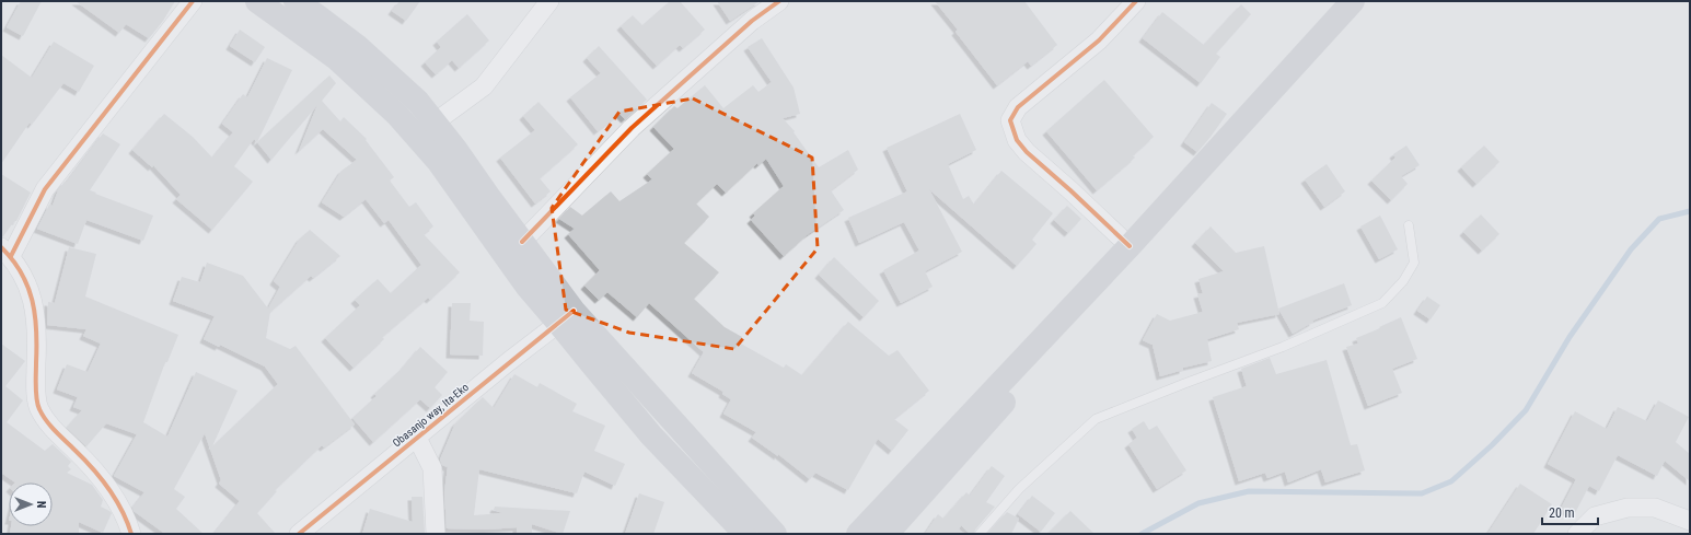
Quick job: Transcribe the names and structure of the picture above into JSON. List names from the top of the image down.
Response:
{
  "streets": {
    "street": ["Obasanjo way, Ita-Eko"]
  },
  "scale_bar": "20 m",
  "north": "right"
}
